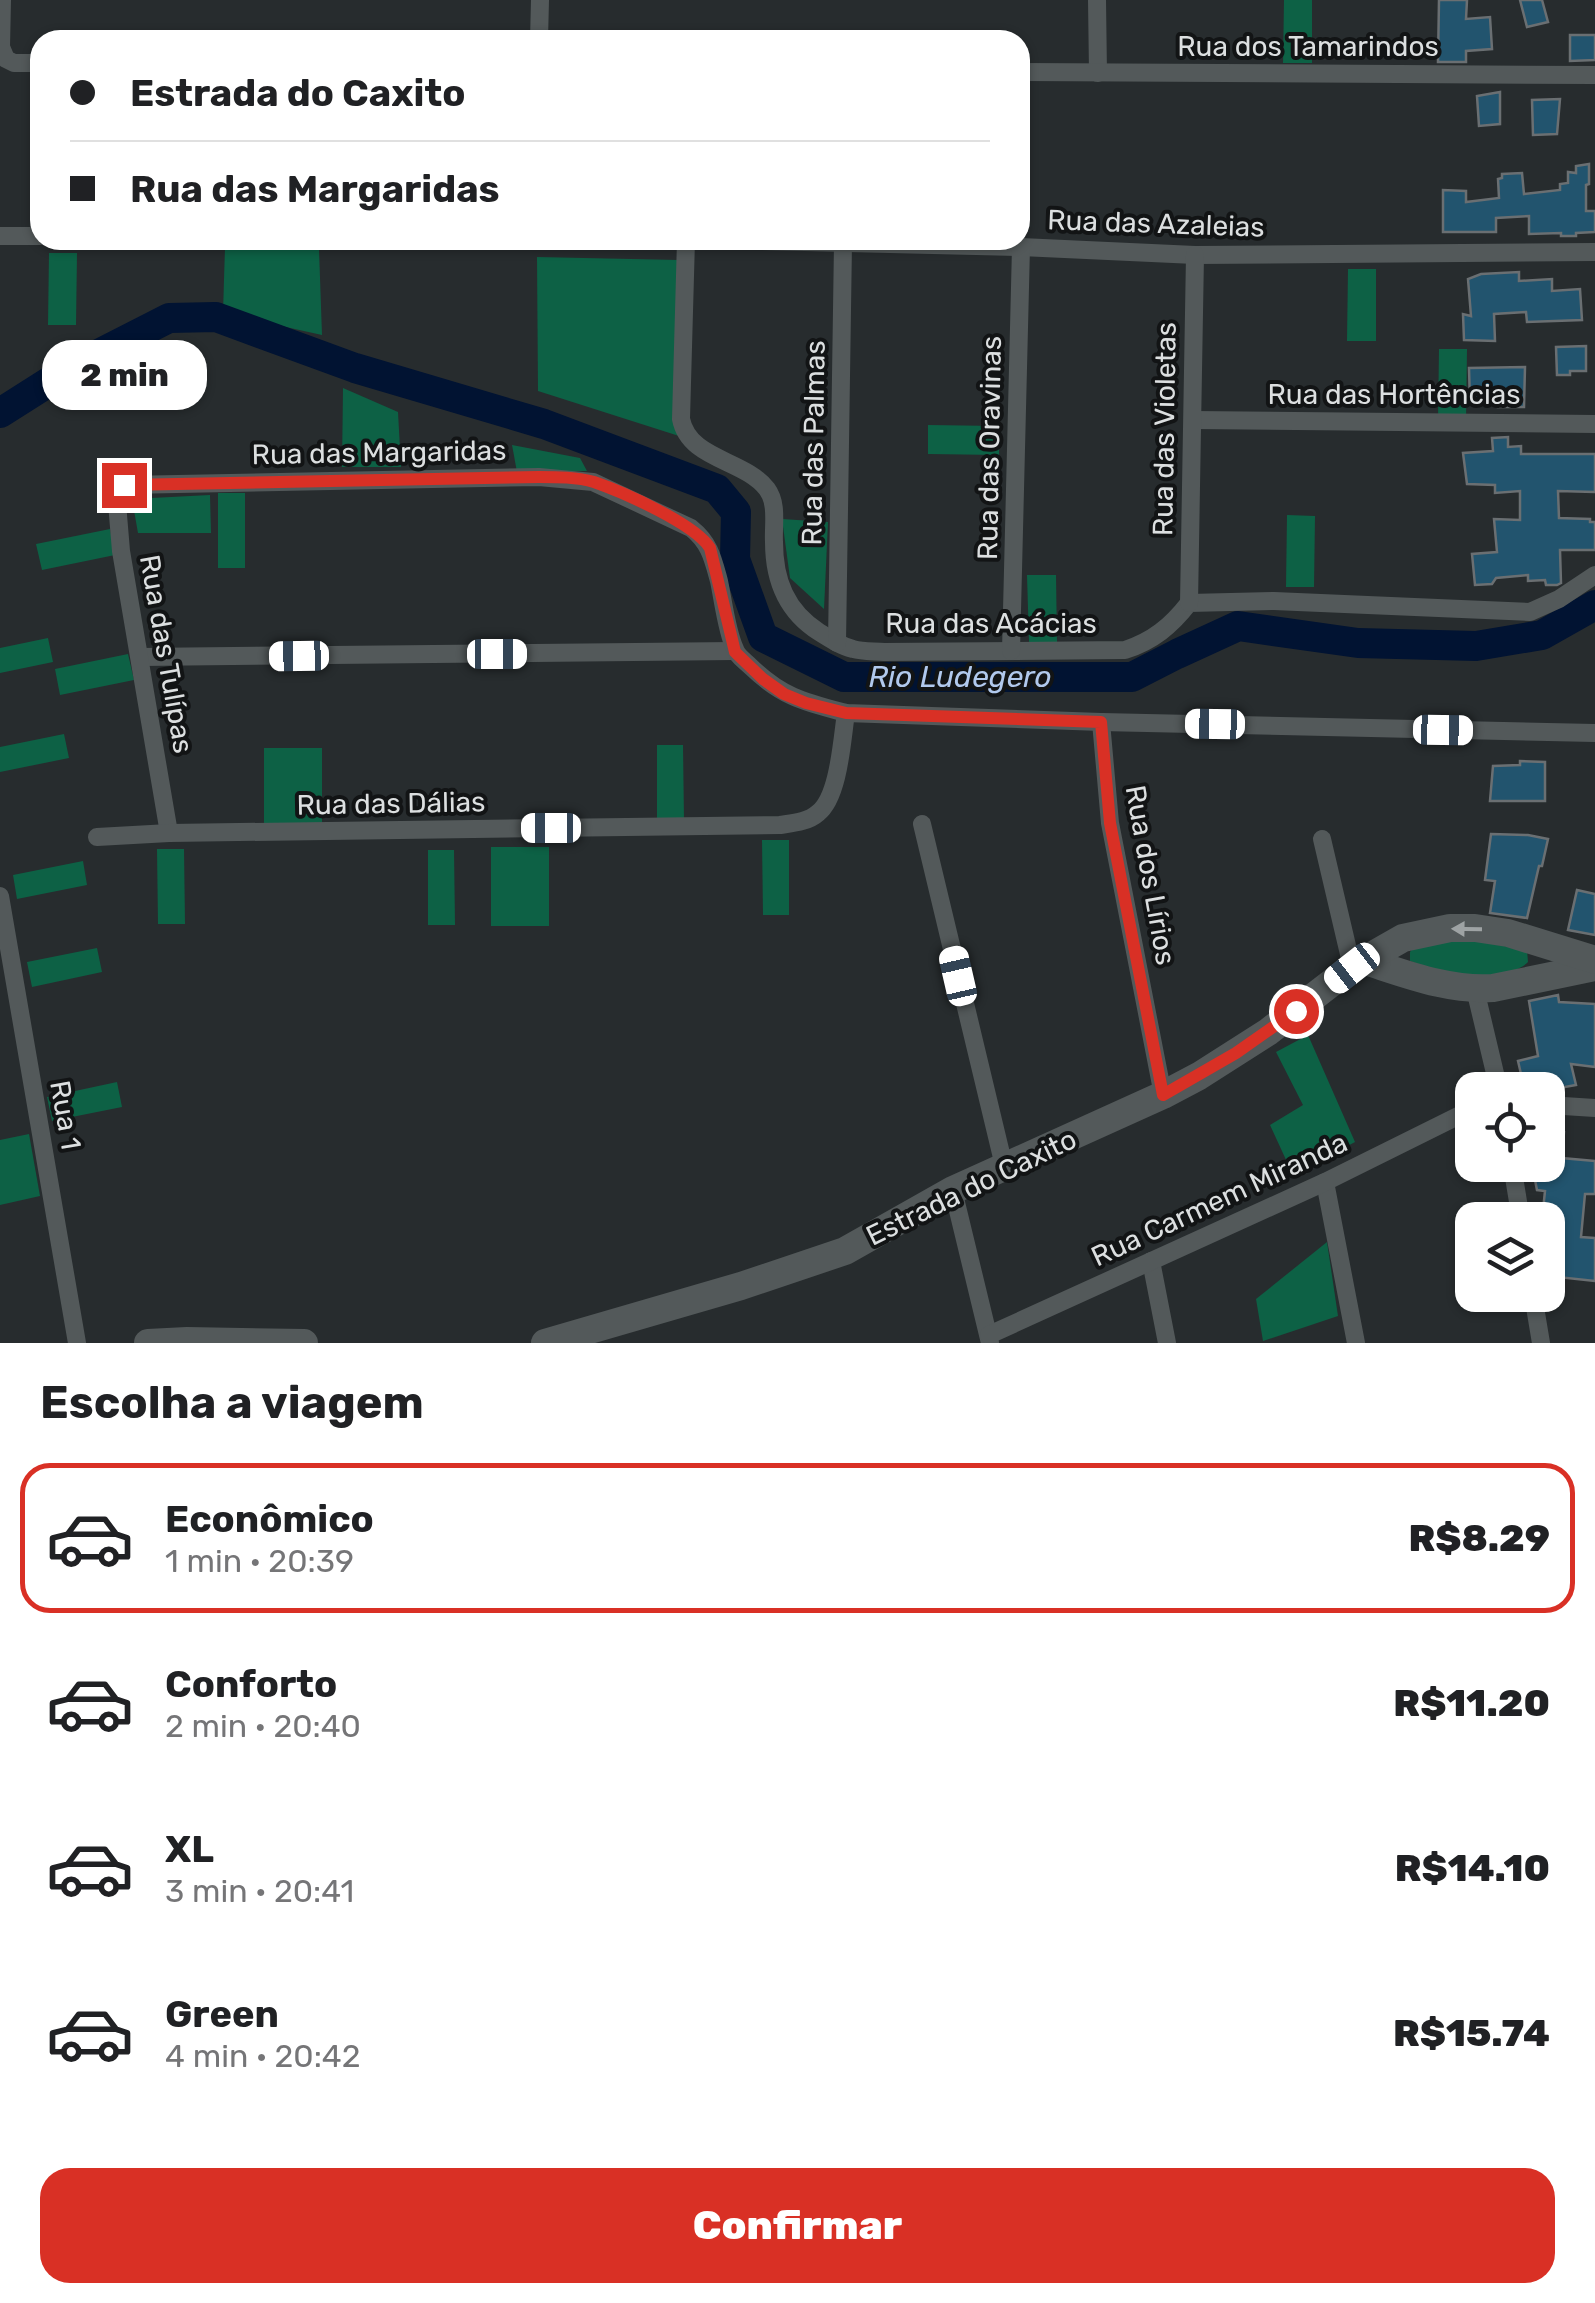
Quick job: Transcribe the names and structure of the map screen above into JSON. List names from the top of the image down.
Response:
{
  "streets": {
    "main road": ["Estrada do Caxito"],
    "street": [
      "Rua dos Tamarindos",
      "Rua das Azaleias",
      "Rua das Hortências",
      "Rua das Violetas",
      "Rua das Palmas",
      "Rua das Oravinas",
      "Rua das Margaridas",
      "Rua das Acácias",
      "Rua das Tulípas",
      "Rua das Dálias",
      "Rua dos Lírios",
      "Rua 1",
      "Rua Carmem Miranda"
    ]
  },
  "crossings": [
    ["Rua das Azaleias", "Rua das Violetas"],
    ["Rua das Hortências", "Rua das Violetas"],
    ["Rua das Violetas", "Rua das Acácias"],
    ["Rua das Palmas", "Rua das Acácias"],
    ["Rua das Oravinas", "Rua das Acácias"],
    ["Rua das Margaridas", "Rua das Tulípas"],
    ["Rua das Tulípas", "Rua das Dálias"],
    ["Rua dos Lírios", "Estrada do Caxito"]
  ],
  "water": ["Rio Ludegero"],
  "page": {
    "banner": ["Estrada do Caxito", "Rua das Margaridas"],
    "bubble": "2 min",
    "heading": "Escolha a viagem",
    "list": [
      {
        "name": "Econômico",
        "note": "1 min · 20:39",
        "value": "R$8.29"
      },
      {
        "name": "Conforto",
        "note": "2 min · 20:40",
        "value": "R$11.20"
      },
      {
        "name": "XL",
        "note": "3 min · 20:41",
        "value": "R$14.10"
      },
      {
        "name": "Green",
        "note": "4 min · 20:42",
        "value": "R$15.74"
      }
    ],
    "buttons": "Confirmar"
  }
}
